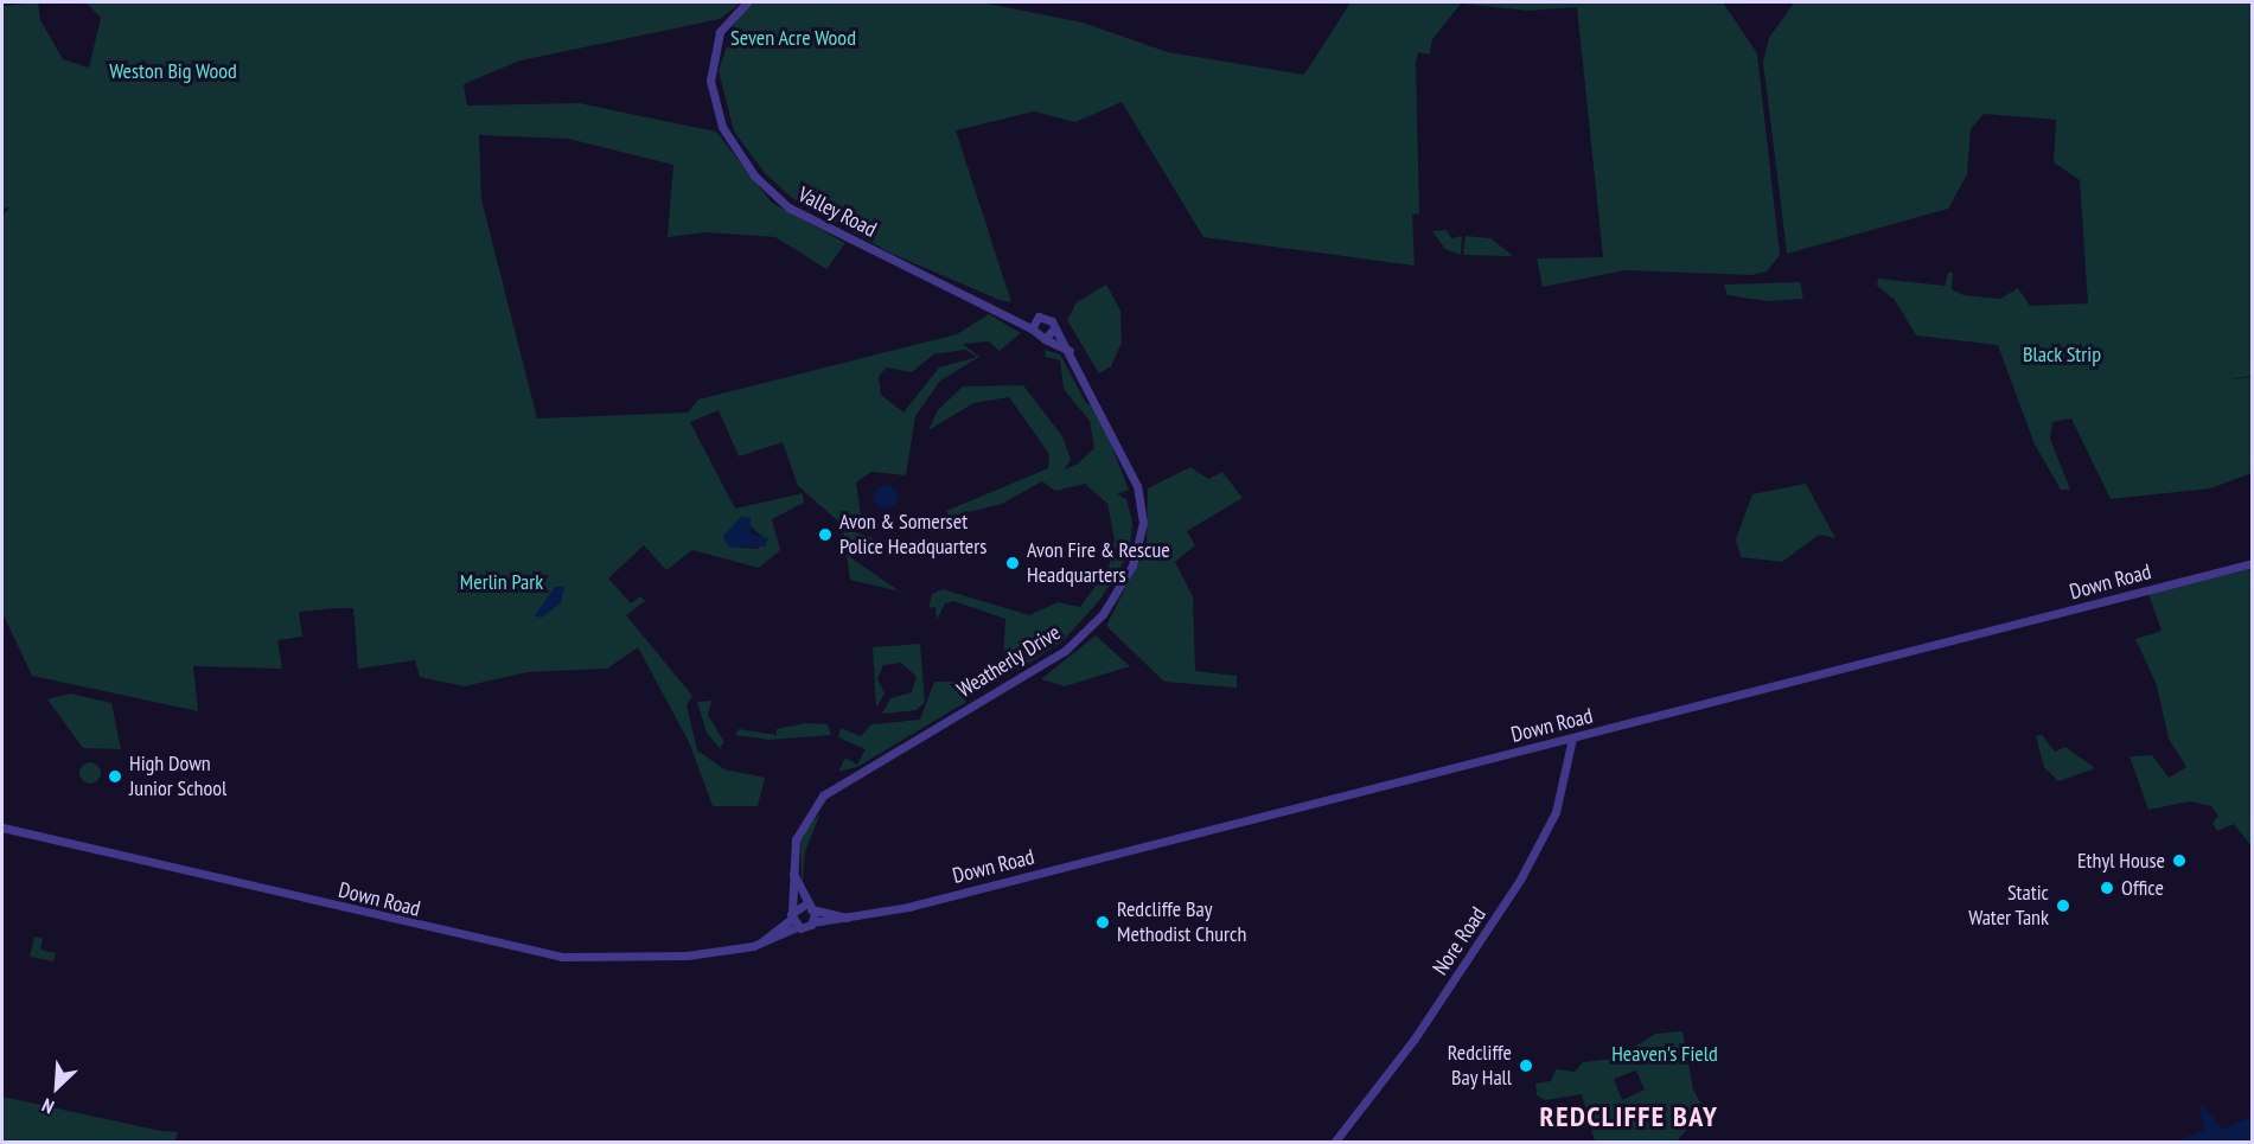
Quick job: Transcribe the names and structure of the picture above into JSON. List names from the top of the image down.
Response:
{
  "streets": {
    "street": [
      "Valley Road",
      "Down Road",
      "Weatherly Drive",
      "Nore Road"
    ]
  },
  "crossings": [
    ["Valley Road", "Weatherly Drive"],
    ["Down Road", "Nore Road"]
  ],
  "districts": ["REDCLIFFE BAY"],
  "parks": [
    "Seven Acre Wood",
    "Weston Big Wood",
    "Black Strip",
    "Merlin Park",
    "Heaven's Field"
  ],
  "places": [
    "Avon & Somerset Police Headquarters",
    "Avon Fire & Rescue Headquarters",
    "High Down Junior School",
    "Ethyl House",
    "Office",
    "Static Water Tank",
    "Redcliffe Bay Methodist Church",
    "Redcliffe Bay Hall"
  ],
  "north": "bottom left"
}
